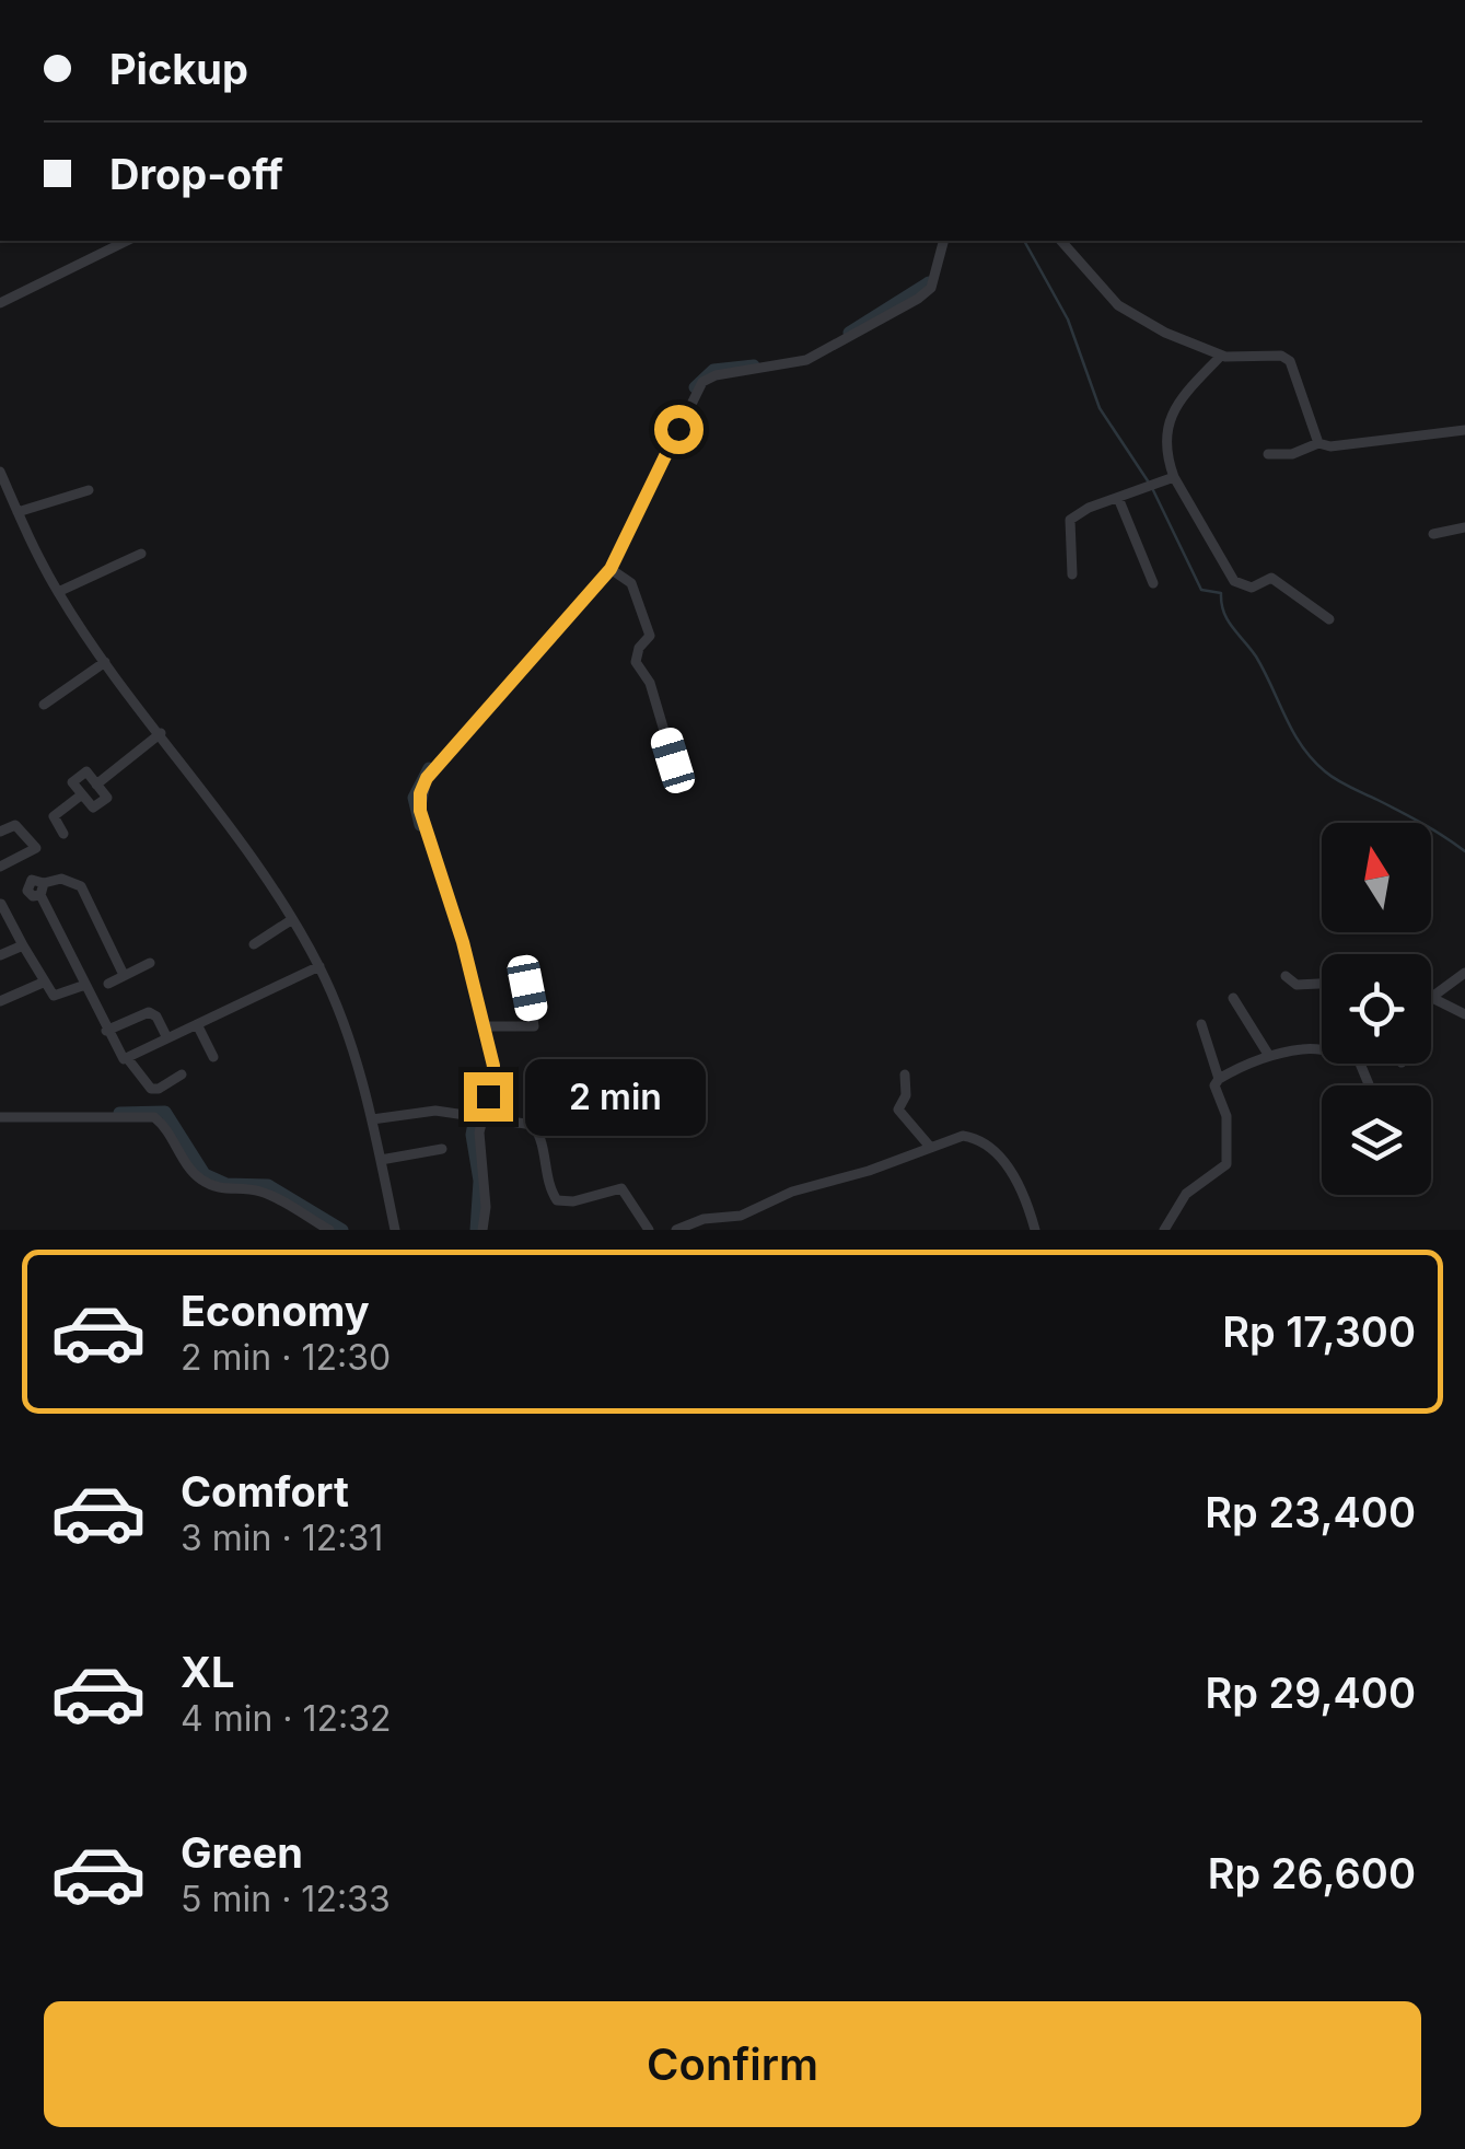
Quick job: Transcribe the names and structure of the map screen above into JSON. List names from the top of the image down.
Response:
{
  "north": "top",
  "page": {
    "banner": ["Pickup", "Drop-off"],
    "bubble": "2 min",
    "list": [
      {
        "name": "Economy",
        "note": "2 min · 12:30",
        "value": "Rp 17,300"
      },
      {
        "name": "Comfort",
        "note": "3 min · 12:31",
        "value": "Rp 23,400"
      },
      {
        "name": "XL",
        "note": "4 min · 12:32",
        "value": "Rp 29,400"
      },
      {
        "name": "Green",
        "note": "5 min · 12:33",
        "value": "Rp 26,600"
      }
    ],
    "buttons": "Confirm"
  }
}
